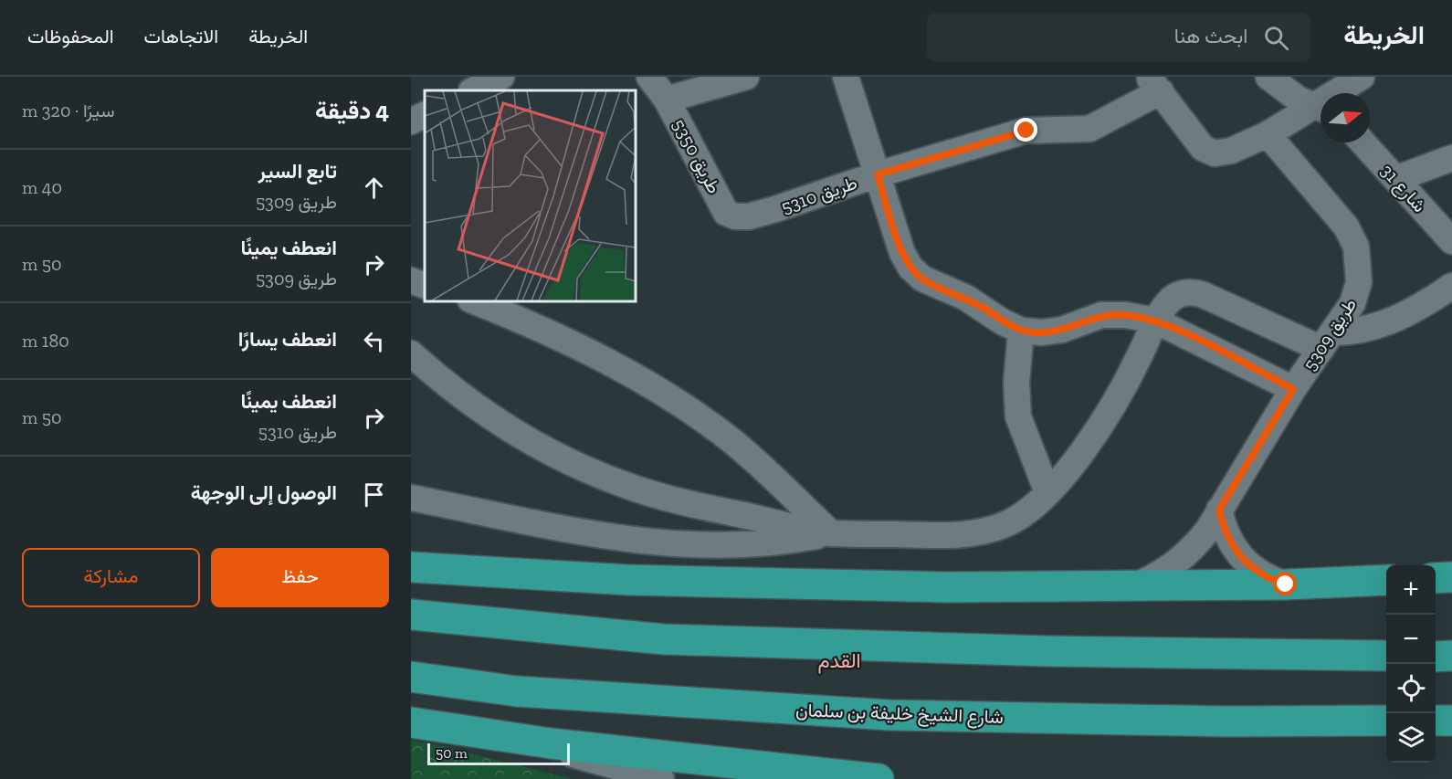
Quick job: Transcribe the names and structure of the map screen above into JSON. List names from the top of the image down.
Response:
{
  "streets": {
    "highway": ["شارع الشيخ خليفة بن سلمان"],
    "street": [
      "طريق 5350",
      "شارع 31",
      "طريق 5310",
      "طريق 5309"
    ]
  },
  "crossings": [
    ["طريق 5350", "طريق 5310"]
  ],
  "districts": ["القدم"],
  "scale_bar": "50 m",
  "north": "right",
  "page": {
    "header": "الخريطة",
    "search": "ابحث هنا",
    "nav": ["الخريطة", "الاتجاهات", "المحفوظات"],
    "heading": ["4 دقيقة", "سيرًا · 320 m"],
    "list": [
      ["تابع السير", "طريق 5309", "40 m"],
      ["انعطف يمينًا", "طريق 5309", "50 m"],
      ["انعطف يسارًا", "180 m"],
      ["انعطف يمينًا", "طريق 5310", "50 m"],
      "الوصول إلى الوجهة"
    ],
    "buttons": ["حفظ", "مشاركة"],
    "map_buttons": ["+", "−"],
    "scale": "50 m"
  }
}
